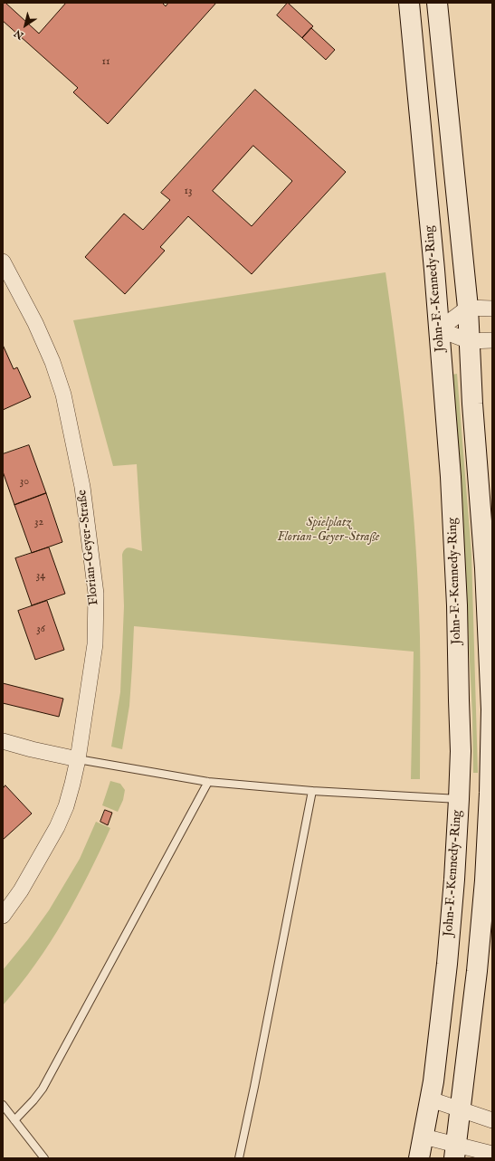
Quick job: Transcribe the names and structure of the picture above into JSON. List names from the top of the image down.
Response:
{
  "streets": {
    "main road": ["John-F.-Kennedy-Ring"],
    "street": ["Florian-Geyer-Straße"]
  },
  "parks": ["Spielplatz Florian-Geyer-Straße"],
  "house_numbers": [
    "11",
    "13",
    "30",
    "32",
    "34",
    "36"
  ],
  "north": "bottom left"
}
